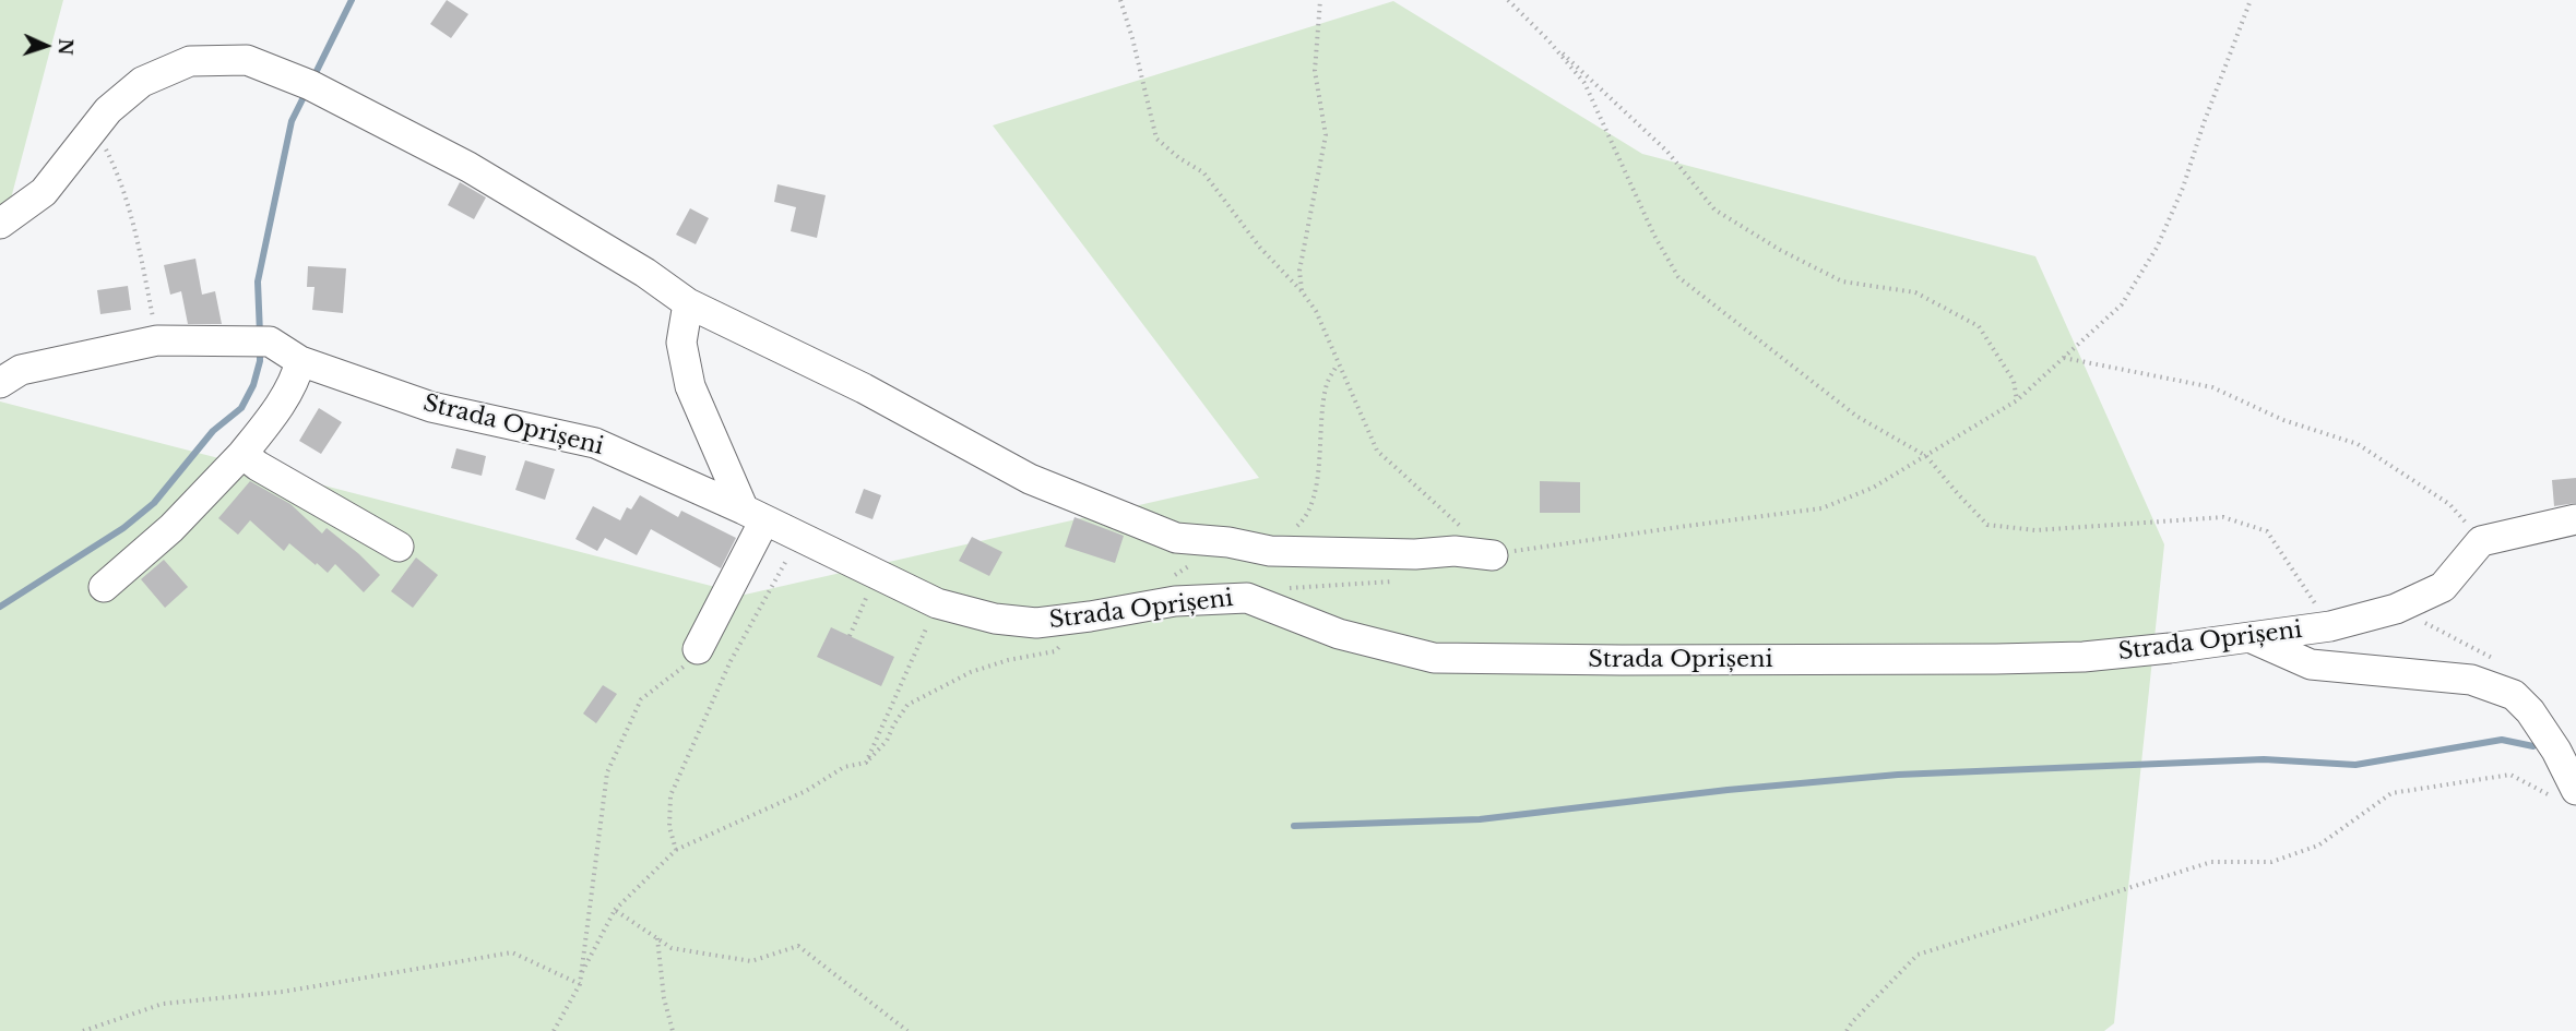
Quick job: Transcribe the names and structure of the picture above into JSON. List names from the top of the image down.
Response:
{
  "streets": {
    "street": ["Strada Oprișeni"]
  },
  "north": "right"
}
